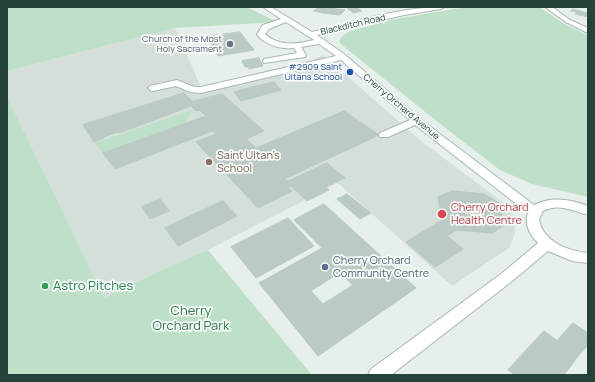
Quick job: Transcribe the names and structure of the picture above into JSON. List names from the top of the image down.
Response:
{
  "streets": {
    "street": ["Blackditch Road", "Cherry Orchard Avenue"]
  },
  "crossings": [
    ["Blackditch Road", "Cherry Orchard Avenue"]
  ],
  "parks": ["Cherry Orchard Park"],
  "places": [
    "Church of the Most Holy Sacrament",
    "#2909 Saint Ultans School",
    "Saint Ultan’s School",
    "Cherry Orchard Health Centre",
    "Cherry Orchard Community Centre",
    "Astro Pitches"
  ]
}
